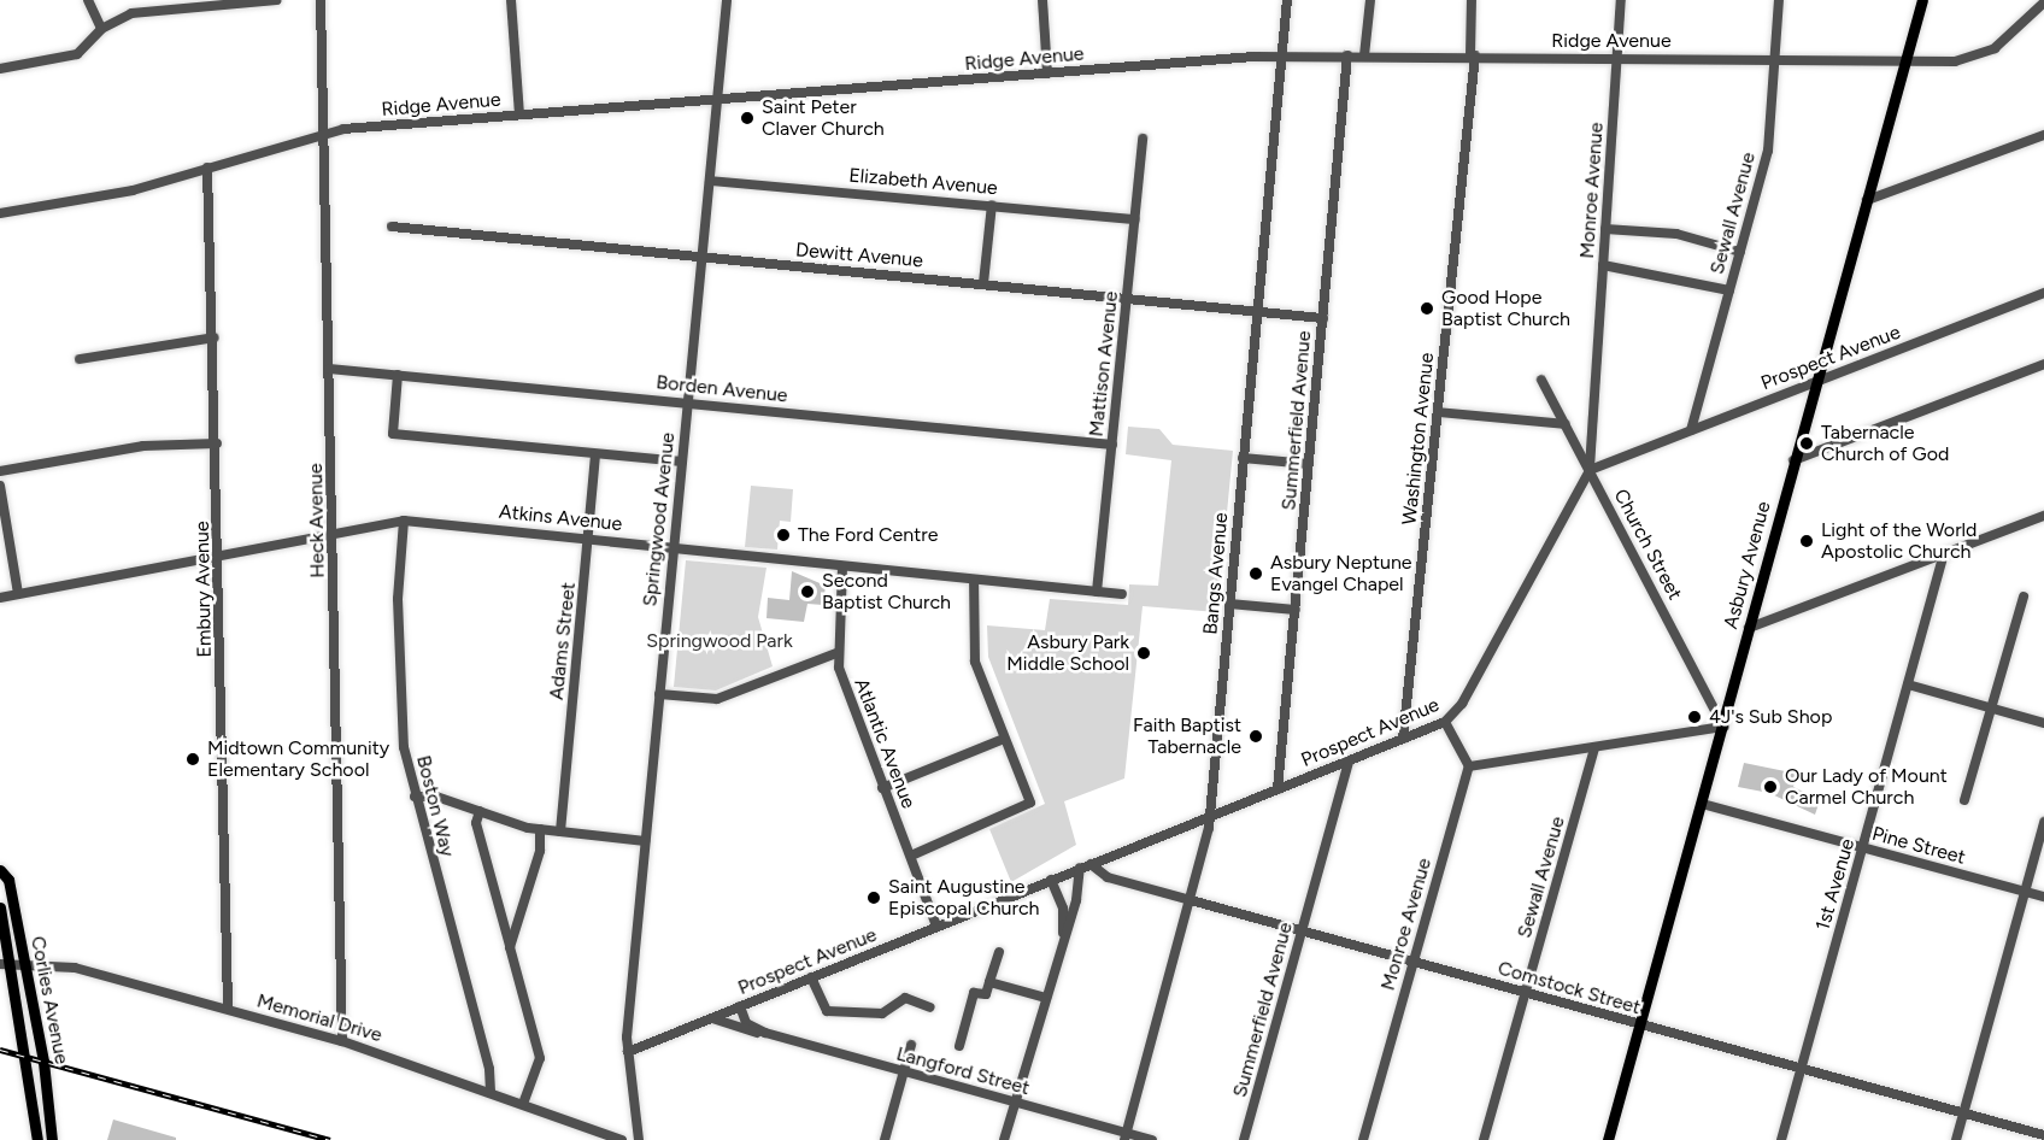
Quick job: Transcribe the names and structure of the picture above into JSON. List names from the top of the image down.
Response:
{
  "streets": {
    "main road": ["Asbury Avenue", "Corlies Avenue"],
    "street": [
      "Ridge Avenue",
      "Elizabeth Avenue",
      "Monroe Avenue",
      "Sewall Avenue",
      "Dewitt Avenue",
      "Prospect Avenue",
      "Mattison Avenue",
      "Borden Avenue",
      "Summerfield Avenue",
      "Washington Avenue",
      "Atkins Avenue",
      "Springwood Avenue",
      "Heck Avenue",
      "Church Street",
      "Bangs Avenue",
      "Embury Avenue",
      "Adams Street",
      "Atlantic Avenue",
      "Boston Way",
      "Pine Street",
      "1st Avenue",
      "Comstock Street",
      "Memorial Drive",
      "Langford Street"
    ]
  },
  "crossings": [
    ["Ridge Avenue", "Monroe Avenue"],
    ["Ridge Avenue", "Sewall Avenue"],
    ["Ridge Avenue", "Summerfield Avenue"],
    ["Ridge Avenue", "Washington Avenue"],
    ["Ridge Avenue", "Springwood Avenue"],
    ["Ridge Avenue", "Heck Avenue"],
    ["Ridge Avenue", "Asbury Avenue"],
    ["Ridge Avenue", "Bangs Avenue"],
    ["Ridge Avenue", "Embury Avenue"],
    ["Elizabeth Avenue", "Mattison Avenue"],
    ["Elizabeth Avenue", "Springwood Avenue"],
    ["Monroe Avenue", "Prospect Avenue"],
    ["Monroe Avenue", "Church Street"],
    ["Monroe Avenue", "Comstock Street"],
    ["Sewall Avenue", "Prospect Avenue"],
    ["Sewall Avenue", "Comstock Street"],
    ["Dewitt Avenue", "Mattison Avenue"],
    ["Dewitt Avenue", "Summerfield Avenue"],
    ["Dewitt Avenue", "Springwood Avenue"],
    ["Dewitt Avenue", "Bangs Avenue"],
    ["Prospect Avenue", "Summerfield Avenue"],
    ["Prospect Avenue", "Washington Avenue"],
    ["Prospect Avenue", "Springwood Avenue"],
    ["Prospect Avenue", "Church Street"],
    ["Prospect Avenue", "Asbury Avenue"],
    ["Prospect Avenue", "Bangs Avenue"],
    ["Prospect Avenue", "Atlantic Avenue"],
    ["Prospect Avenue", "Comstock Street"],
    ["Prospect Avenue", "Langford Street"],
    ["Mattison Avenue", "Borden Avenue"],
    ["Mattison Avenue", "Atkins Avenue"],
    ["Borden Avenue", "Springwood Avenue"],
    ["Borden Avenue", "Heck Avenue"],
    ["Summerfield Avenue", "Comstock Street"],
    ["Atkins Avenue", "Springwood Avenue"],
    ["Atkins Avenue", "Heck Avenue"],
    ["Atkins Avenue", "Embury Avenue"],
    ["Atkins Avenue", "Adams Street"],
    ["Atkins Avenue", "Atlantic Avenue"],
    ["Atkins Avenue", "Boston Way"],
    ["Heck Avenue", "Memorial Drive"],
    ["Church Street", "Asbury Avenue"],
    ["Asbury Avenue", "Pine Street"],
    ["Asbury Avenue", "Comstock Street"],
    ["Bangs Avenue", "Comstock Street"],
    ["Bangs Avenue", "Langford Street"],
    ["Embury Avenue", "Memorial Drive"],
    ["Boston Way", "Memorial Drive"],
    ["Pine Street", "1st Avenue"],
    ["1st Avenue", "Comstock Street"],
    ["Corlies Avenue", "Memorial Drive"]
  ],
  "parks": ["Springwood Park"],
  "places": [
    "Saint Peter Claver Church",
    "Good Hope Baptist Church",
    "Tabernacle Church of God",
    "The Ford Centre",
    "Light of the World Apostolic Church",
    "Asbury Neptune Evangel Chapel",
    "Second Baptist Church",
    "Asbury Park Middle School",
    "4J's Sub Shop",
    "Faith Baptist Tabernacle",
    "Midtown Community Elementary School",
    "Our Lady of Mount Carmel Church",
    "Saint Augustine Episcopal Church"
  ]
}
